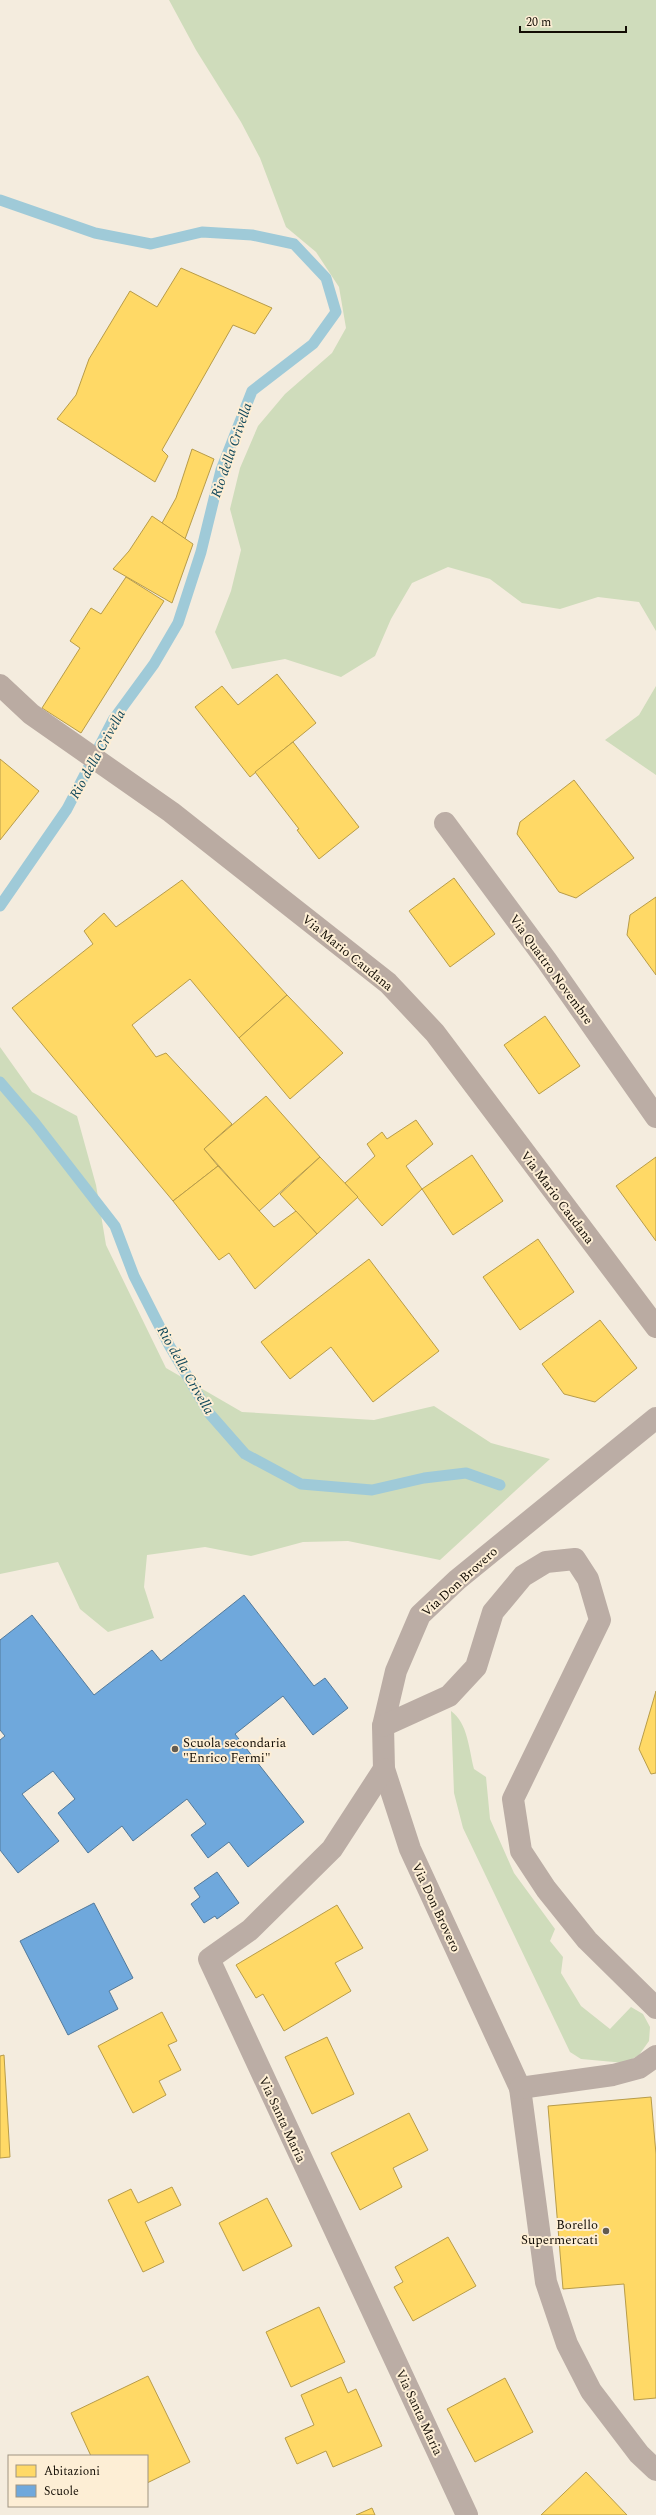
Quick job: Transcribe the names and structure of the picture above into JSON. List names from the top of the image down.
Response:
{
  "streets": {
    "main road": ["Via Mario Caudana"],
    "street": ["Via Quattro Novembre", "Via Don Brovero", "Via Santa Maria"]
  },
  "crossings": [
    ["Via Don Brovero", "Via Santa Maria"]
  ],
  "water": ["Rio della Crivella"],
  "places": ["Scuola secondaria \"Enrico Fermi\"", "Borello Supermercati"],
  "legend": ["Abitazioni", "Scuole"],
  "scale_bar": "20 m"
}
